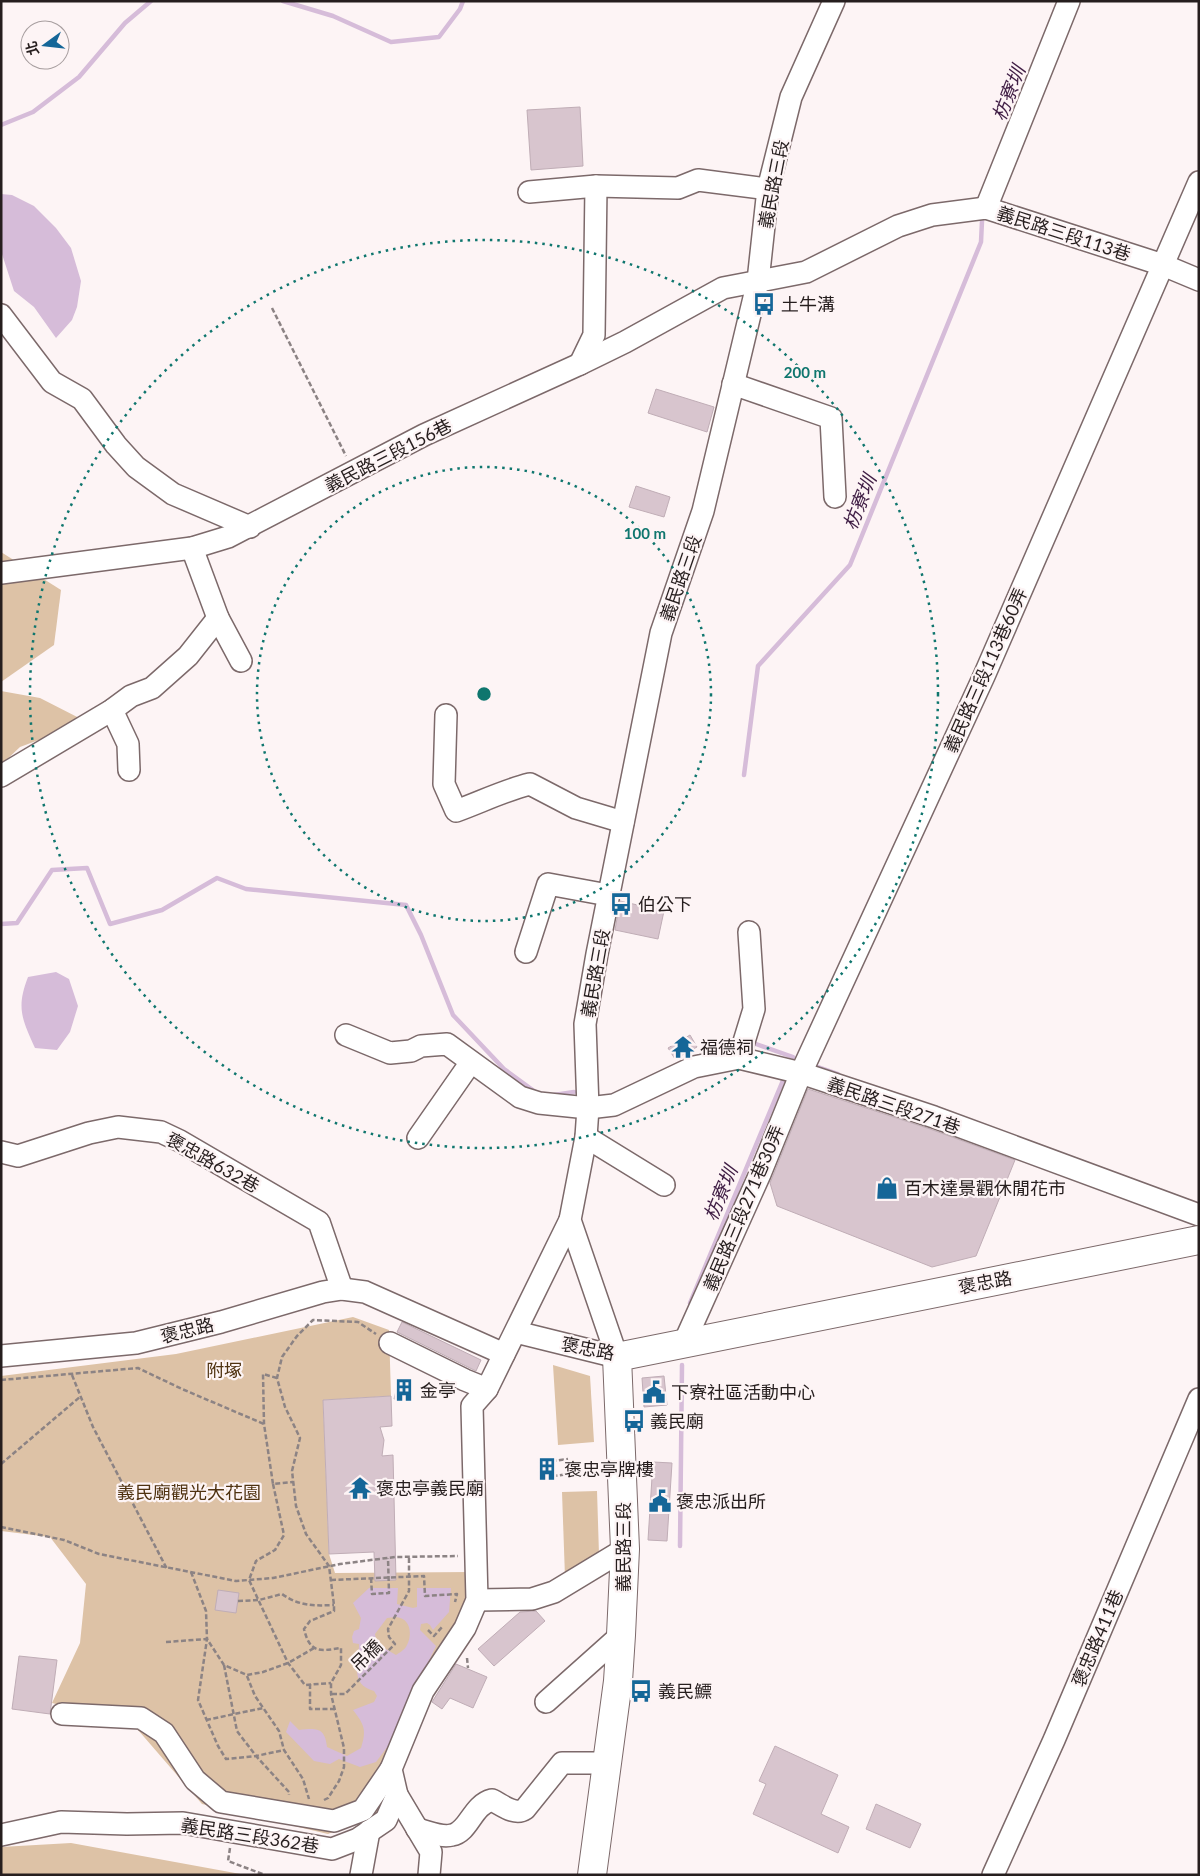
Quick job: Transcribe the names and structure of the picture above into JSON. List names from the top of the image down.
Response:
{
  "streets": {
    "main road": ["義民路三段", "褒忠路"],
    "street": [
      "義民路三段113巷",
      "義民路三段156巷",
      "義民路三段113巷60弄",
      "義民路三段271巷",
      "褒忠路632巷",
      "義民路三段271巷30弄",
      "褒忠路411巷",
      "義民路三段362巷"
    ],
    "path": ["吊橋"]
  },
  "crossings": [
    ["義民路三段", "義民路三段113巷"],
    ["義民路三段", "義民路三段156巷"],
    ["義民路三段", "義民路三段271巷"],
    ["義民路三段", "褒忠路"],
    ["義民路三段113巷", "義民路三段156巷"],
    ["義民路三段113巷", "義民路三段113巷60弄"],
    ["義民路三段113巷60弄", "義民路三段271巷"],
    ["義民路三段113巷60弄", "義民路三段271巷30弄"],
    ["義民路三段271巷", "義民路三段271巷30弄"],
    ["褒忠路632巷", "褒忠路"],
    ["義民路三段271巷30弄", "褒忠路"]
  ],
  "water": ["枋寮圳"],
  "parks": ["附塚", "義民廟觀光大花園"],
  "places": {
    "bus stop": [
      "土牛溝",
      "伯公下",
      "義民廟",
      "義民鰾"
    ],
    "temple": ["福德祠", "褒忠亭義民廟"],
    "shop": ["百木達景觀休閒花市"],
    "building": ["金亭", "褒忠亭牌樓"],
    "public building": ["下寮社區活動中心", "褒忠派出所"]
  },
  "north": "left",
  "rings": ["200 m", "100 m"]
}
